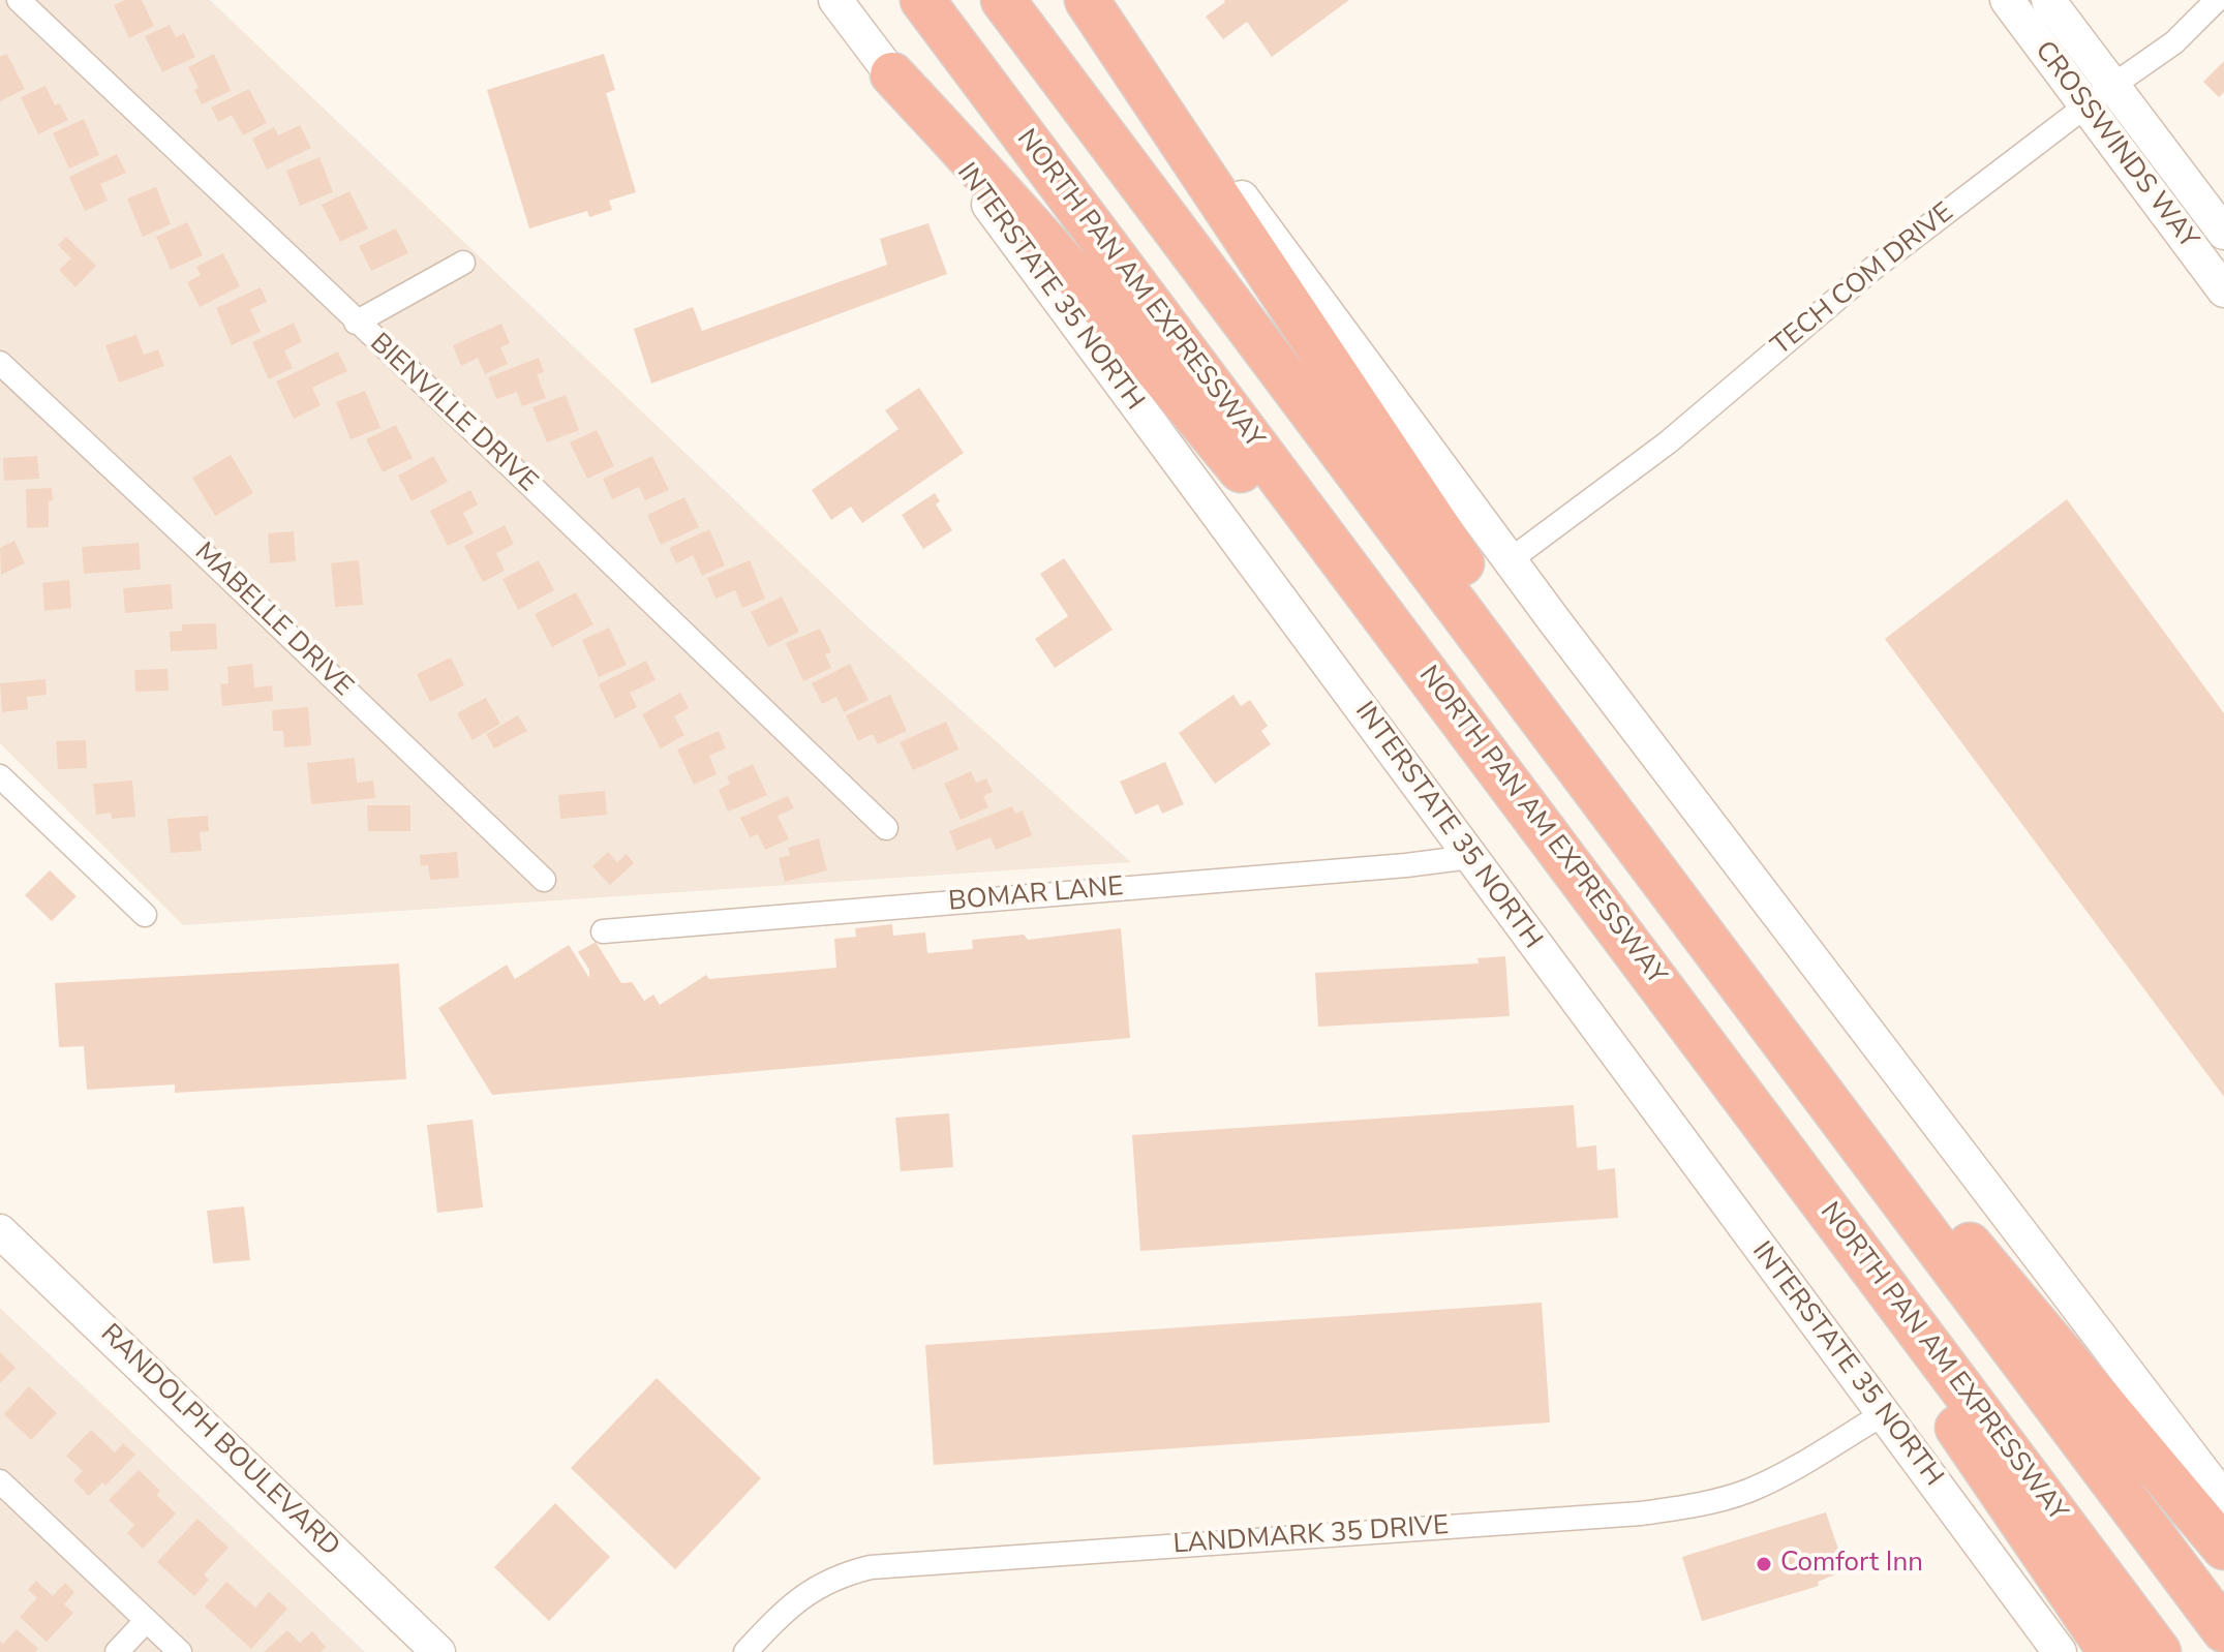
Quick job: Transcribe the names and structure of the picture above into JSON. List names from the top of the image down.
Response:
{
  "streets": {
    "highway": ["NORTH PAN AM EXPRESSWAY"],
    "main road": ["CROSSWINDS WAY", "INTERSTATE 35 NORTH", "RANDOLPH BOULEVARD"],
    "street": [
      "TECH COM DRIVE",
      "BIENVILLE DRIVE",
      "MABELLE DRIVE",
      "BOMAR LANE",
      "LANDMARK 35 DRIVE"
    ]
  },
  "crossings": [
    ["CROSSWINDS WAY", "TECH COM DRIVE"],
    ["INTERSTATE 35 NORTH", "BOMAR LANE"],
    ["INTERSTATE 35 NORTH", "LANDMARK 35 DRIVE"]
  ],
  "places": ["Comfort Inn"]
}
